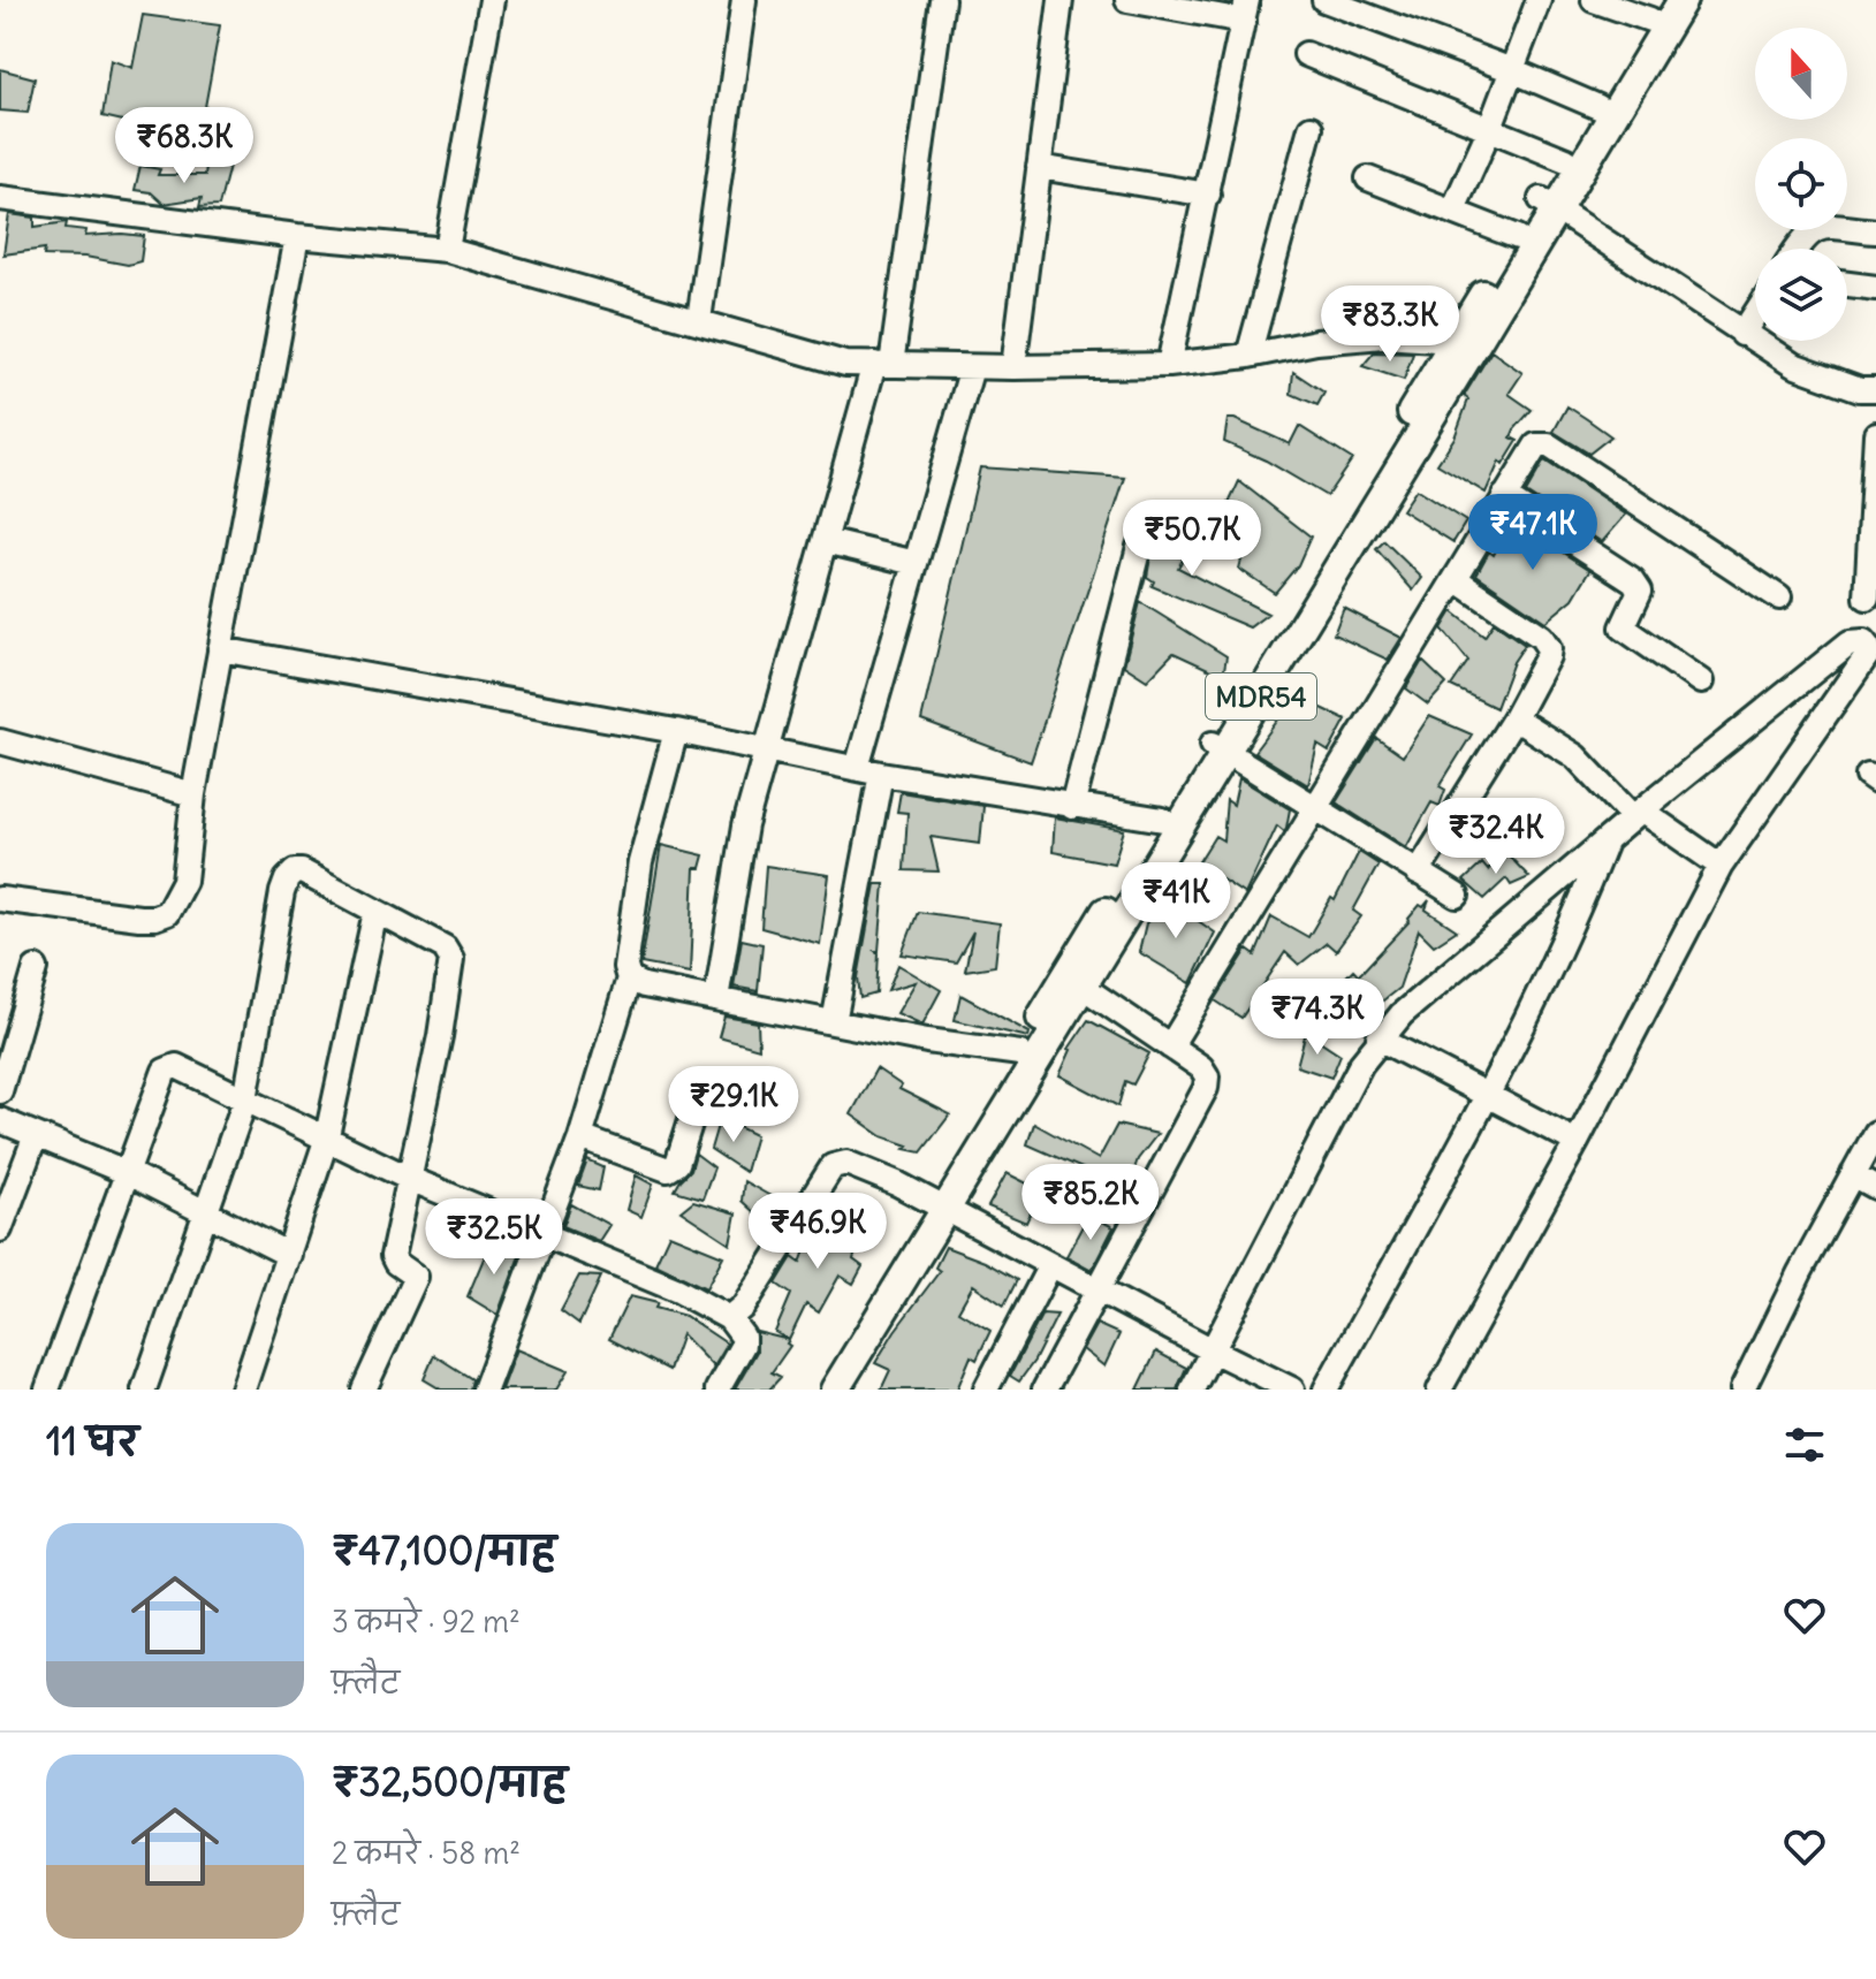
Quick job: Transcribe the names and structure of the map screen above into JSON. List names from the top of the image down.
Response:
{
  "streets": {
    "main road": ["MDR54"]
  },
  "north": "top",
  "page": {
    "price": [
      "₹68.3K",
      "₹83.3K",
      "₹47.1K",
      "₹50.7K",
      "₹32.4K",
      "₹41K",
      "₹74.3K",
      "₹29.1K",
      "₹85.2K",
      "₹46.9K",
      "₹32.5K"
    ],
    "heading": "11 घर",
    "list": [
      {
        "name": "₹47,100/माह",
        "note": "3 कमरे · 92 m² · फ़्लैट"
      },
      {
        "name": "₹32,500/माह",
        "note": "2 कमरे · 58 m² · फ़्लैट"
      }
    ]
  }
}
